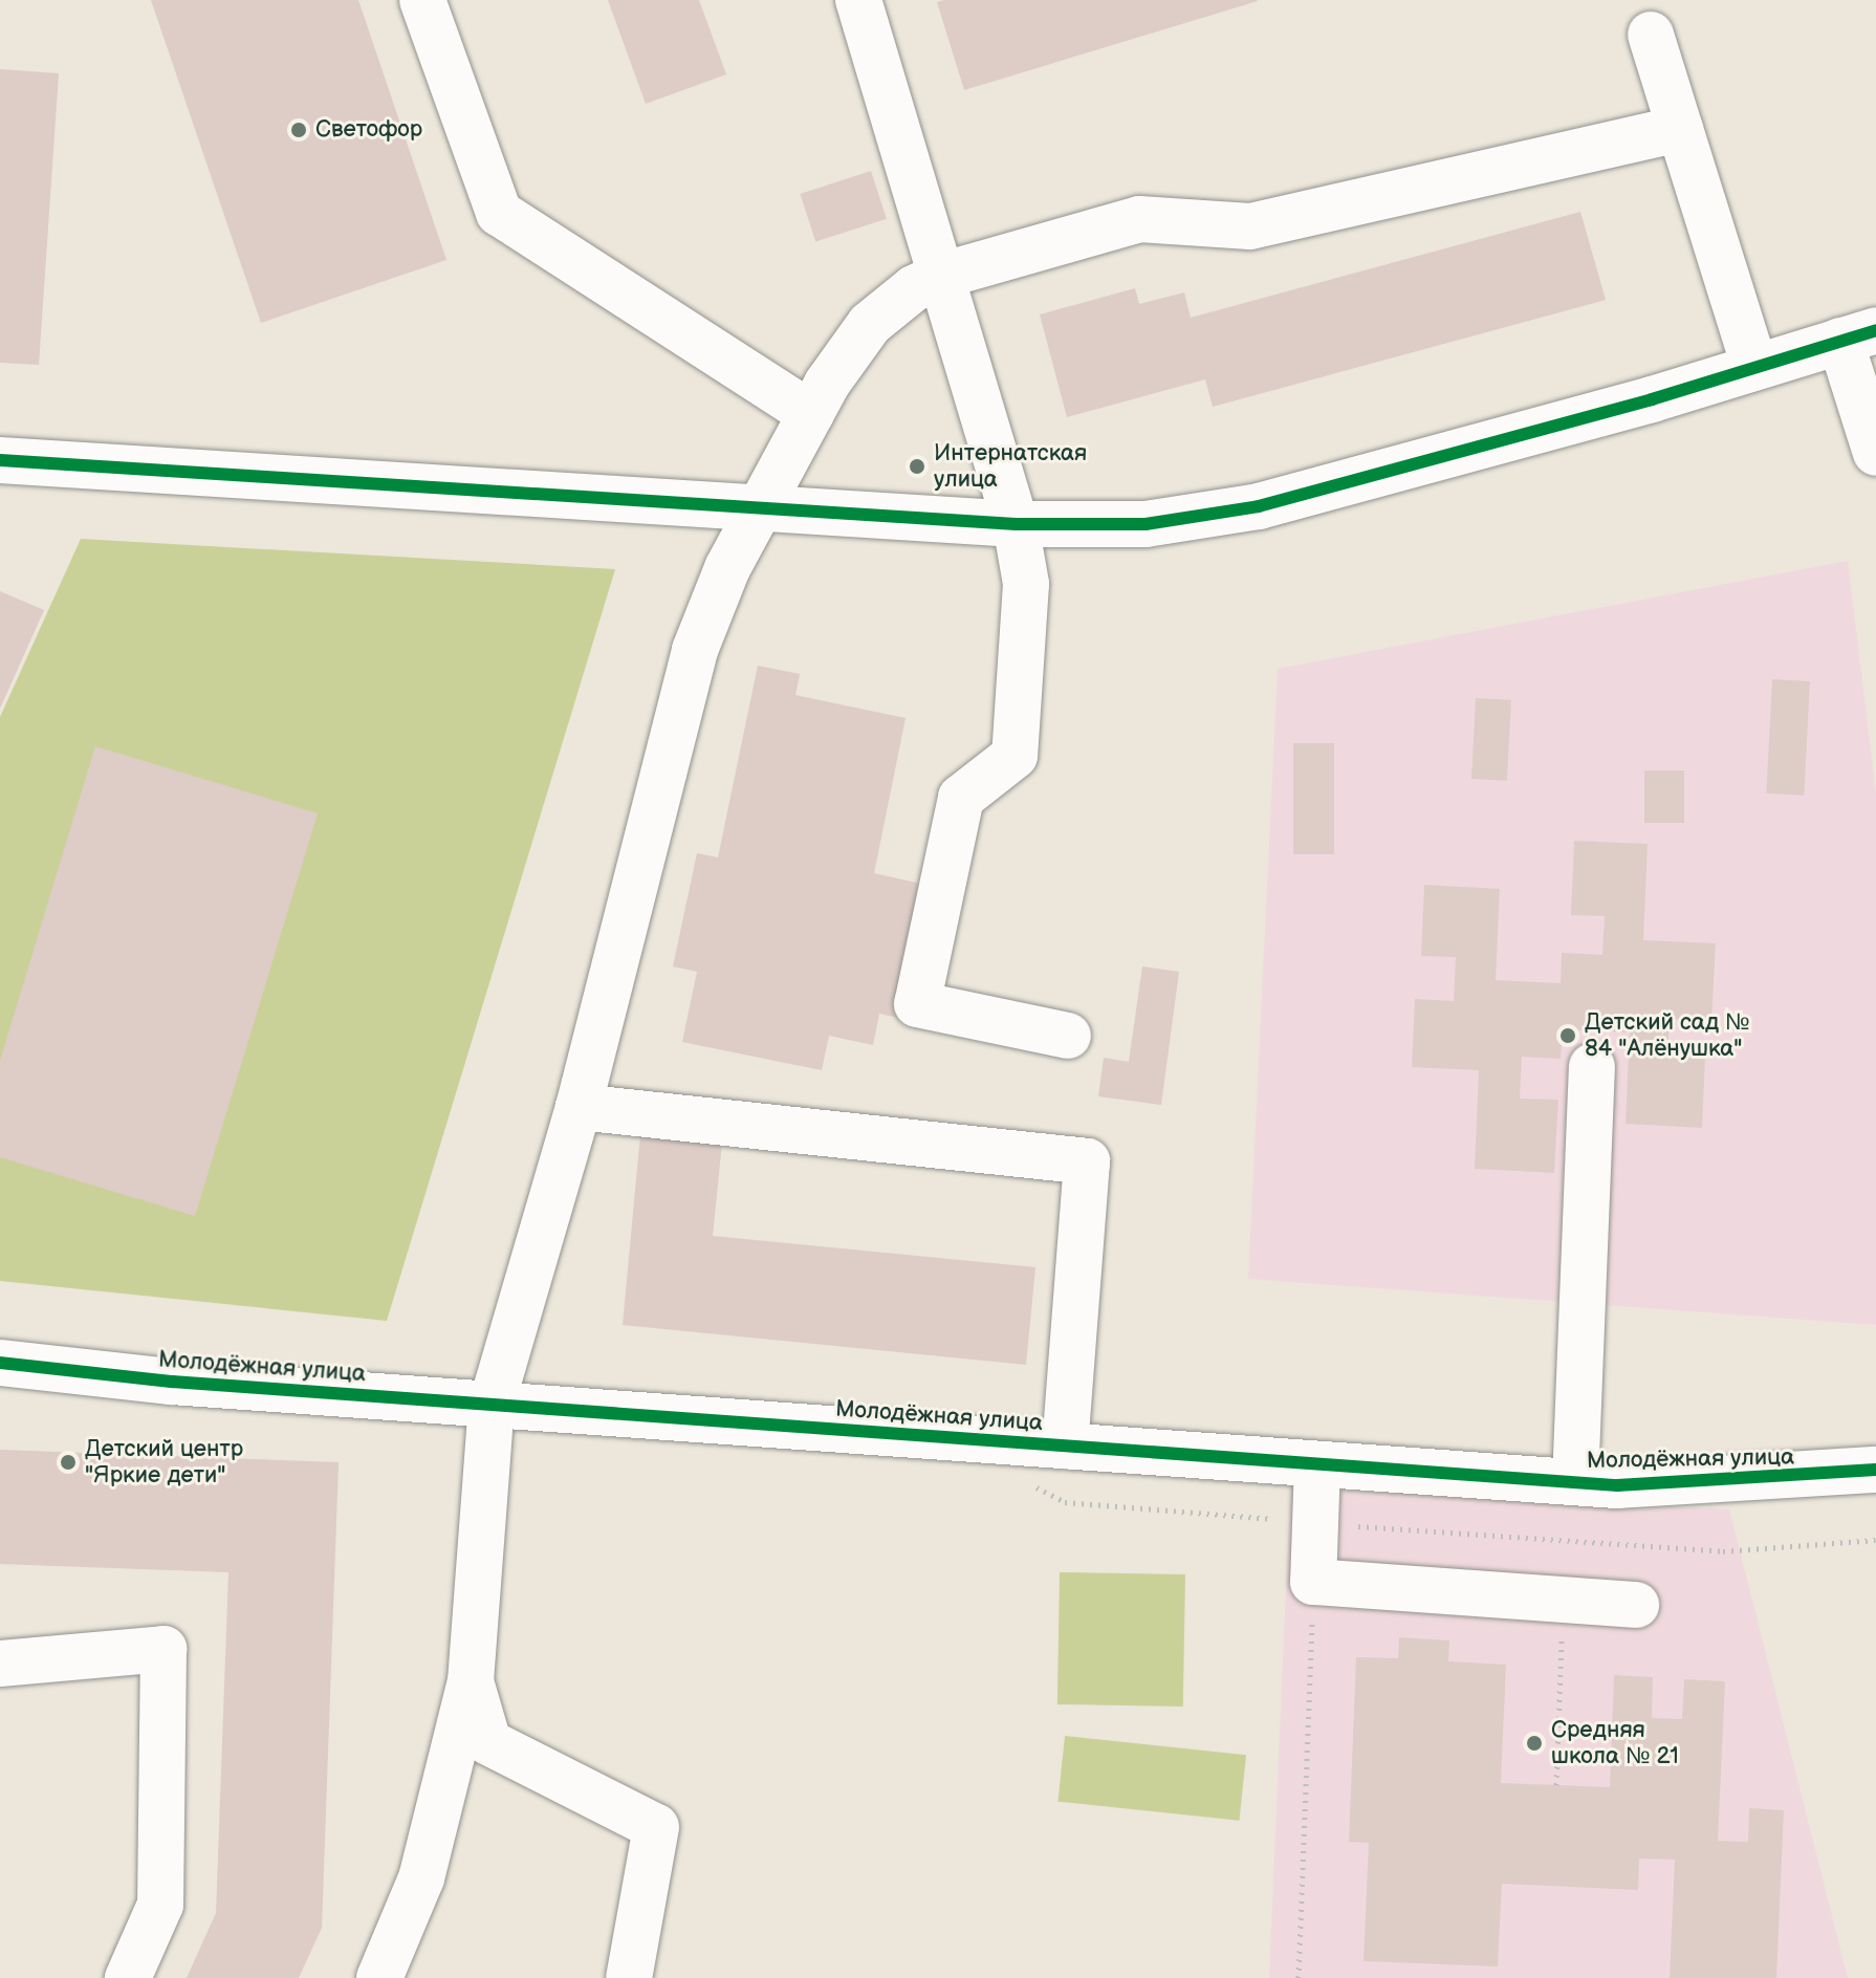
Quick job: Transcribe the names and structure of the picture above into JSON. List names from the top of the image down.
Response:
{
  "streets": {
    "street": ["Молодёжная улица"]
  },
  "places": [
    "Светофор",
    "Интернатская улица",
    "Детский сад № 84 \"Алёнушка\"",
    "Детский центр \"Яркие дети\"",
    "Средняя школа № 21"
  ]
}
